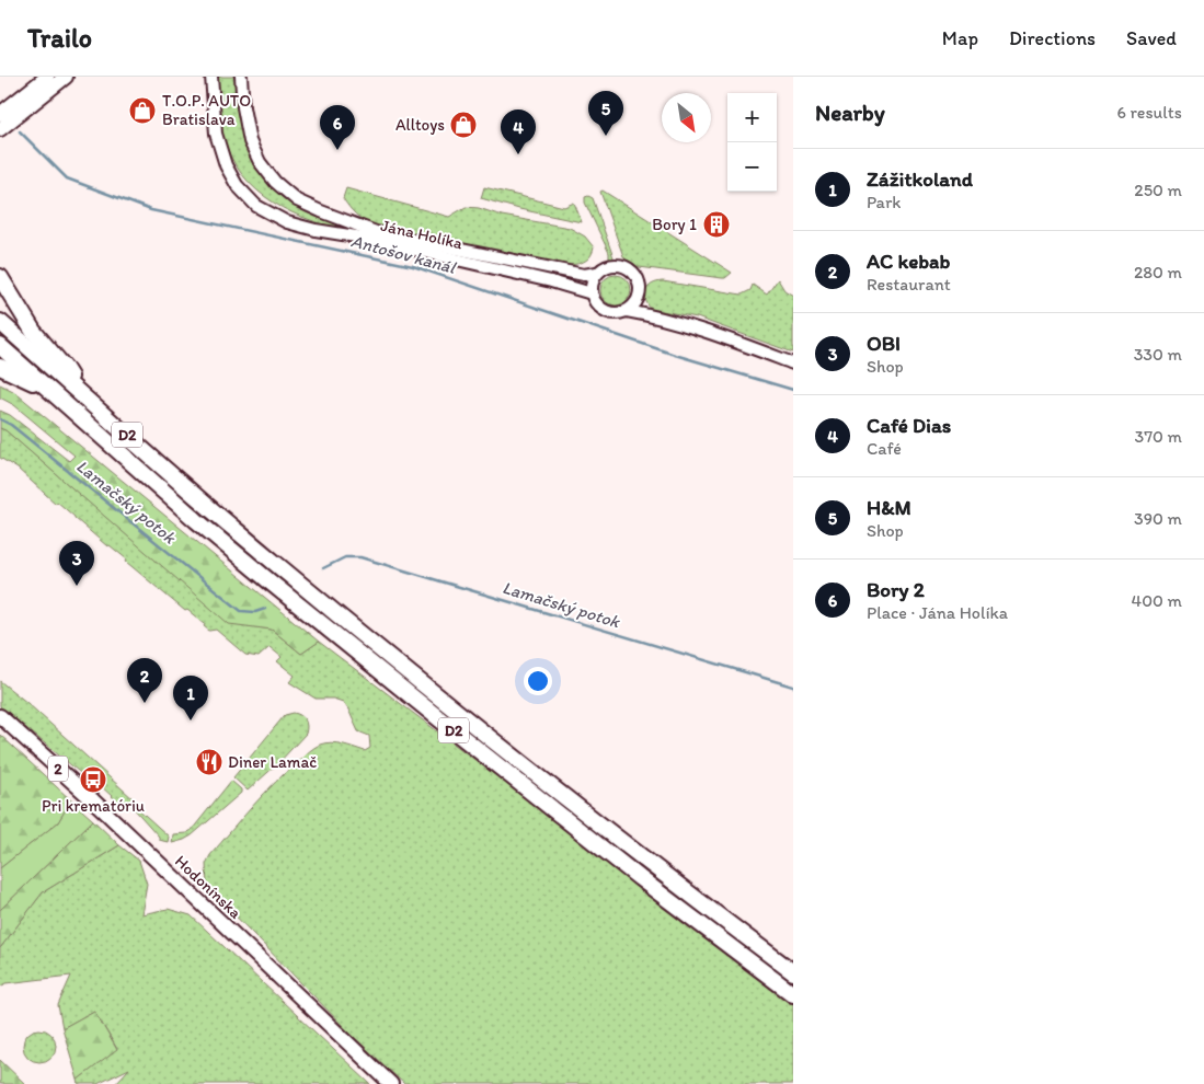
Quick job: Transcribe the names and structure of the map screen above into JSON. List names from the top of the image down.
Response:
{
  "streets": {
    "highway": ["D2"],
    "main road": ["2", "Hodonínska"],
    "street": ["Jána Holíka"]
  },
  "water": ["Antošov kanál", "Lamačský potok"],
  "places": {
    "shop": ["T.O.P. AUTO Bratislava", "Alltoys"],
    "building": ["Bory 1"],
    "restaurant": ["Diner Lamač"],
    "bus stop": ["Pri krematóriu"]
  },
  "north": "bottom right",
  "page": {
    "header": "Trailo",
    "nav": ["Map", "Directions", "Saved"],
    "heading": ["Nearby", "6 results"],
    "pins": [
      "5",
      "6",
      "4",
      "3",
      "2",
      "1"
    ],
    "map_buttons": ["+", "−"],
    "list": [
      {
        "mark": "1",
        "name": "Zážitkoland",
        "note": "Park",
        "value": "250 m"
      },
      {
        "mark": "2",
        "name": "AC kebab",
        "note": "Restaurant",
        "value": "280 m"
      },
      {
        "mark": "3",
        "name": "OBI",
        "note": "Shop",
        "value": "330 m"
      },
      {
        "mark": "4",
        "name": "Café Dias",
        "note": "Café",
        "value": "370 m"
      },
      {
        "mark": "5",
        "name": "H&M",
        "note": "Shop",
        "value": "390 m"
      },
      {
        "mark": "6",
        "name": "Bory 2",
        "note": "Place · Jána Holíka",
        "value": "400 m"
      }
    ]
  }
}
